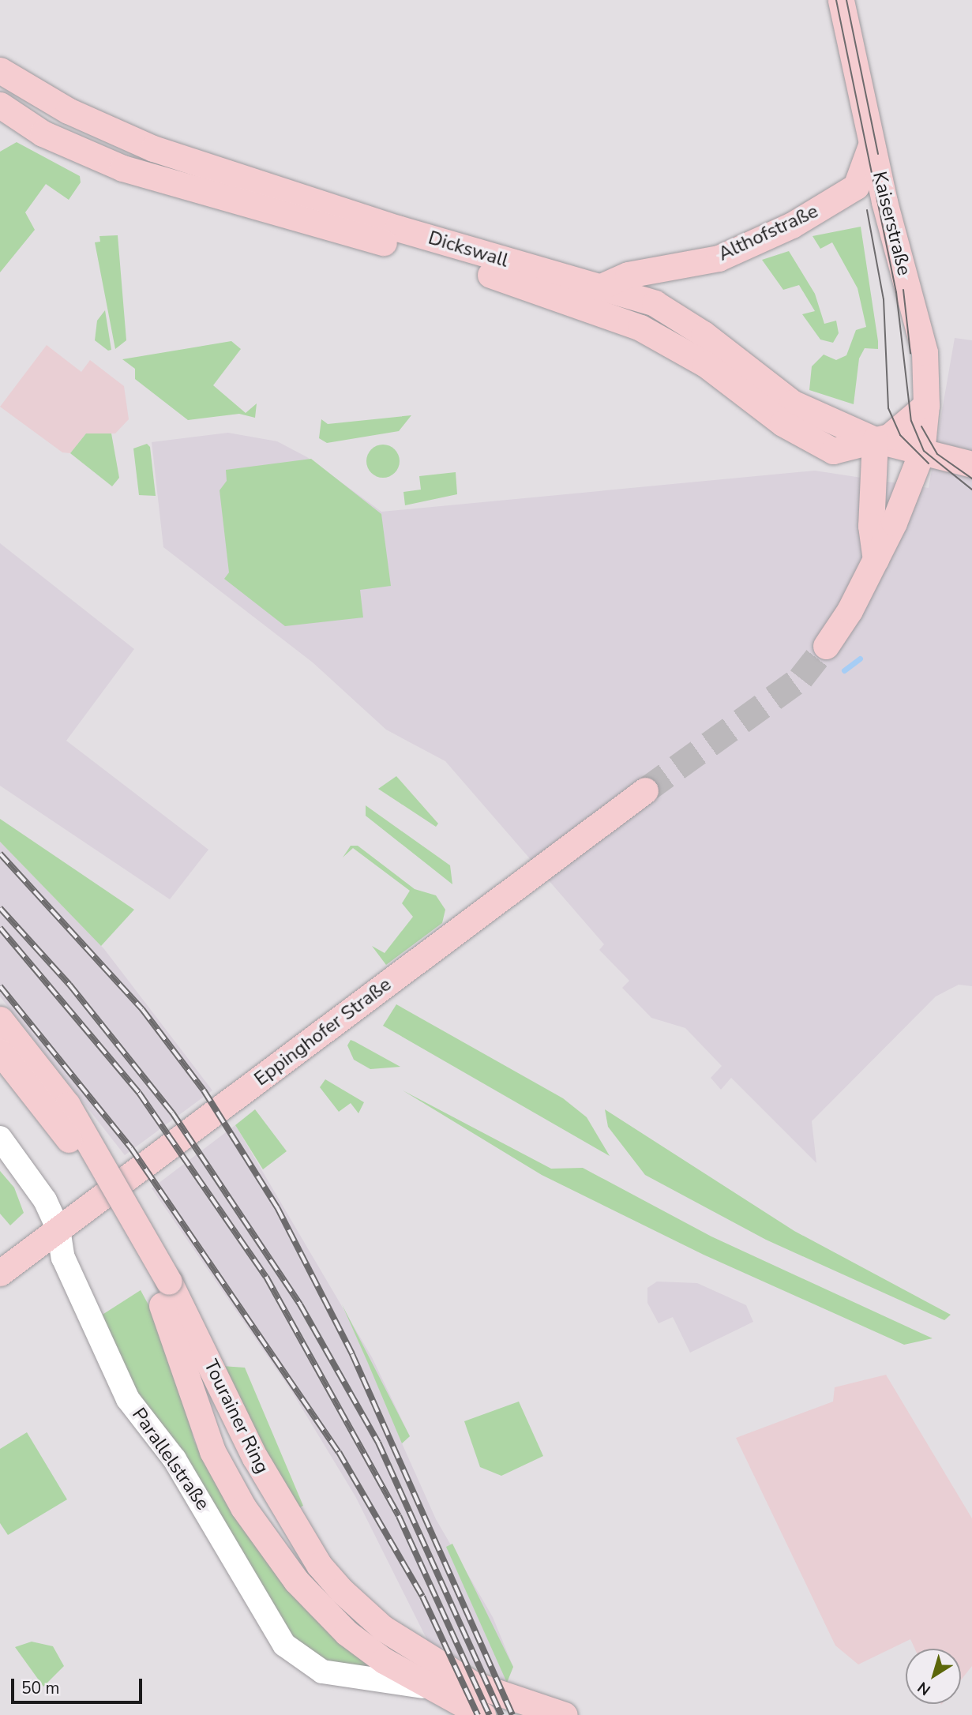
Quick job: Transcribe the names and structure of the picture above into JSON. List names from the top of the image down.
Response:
{
  "streets": {
    "main road": [
      "Kaiserstraße",
      "Althofstraße",
      "Dickswall",
      "Eppinghofer Straße",
      "Tourainer Ring"
    ],
    "street": ["Parallelstraße"]
  },
  "crossings": [
    ["Kaiserstraße", "Althofstraße"],
    ["Kaiserstraße", "Dickswall"],
    ["Althofstraße", "Dickswall"],
    ["Eppinghofer Straße", "Parallelstraße"],
    ["Tourainer Ring", "Parallelstraße"]
  ],
  "scale_bar": "50 m",
  "north": "bottom left"
}
